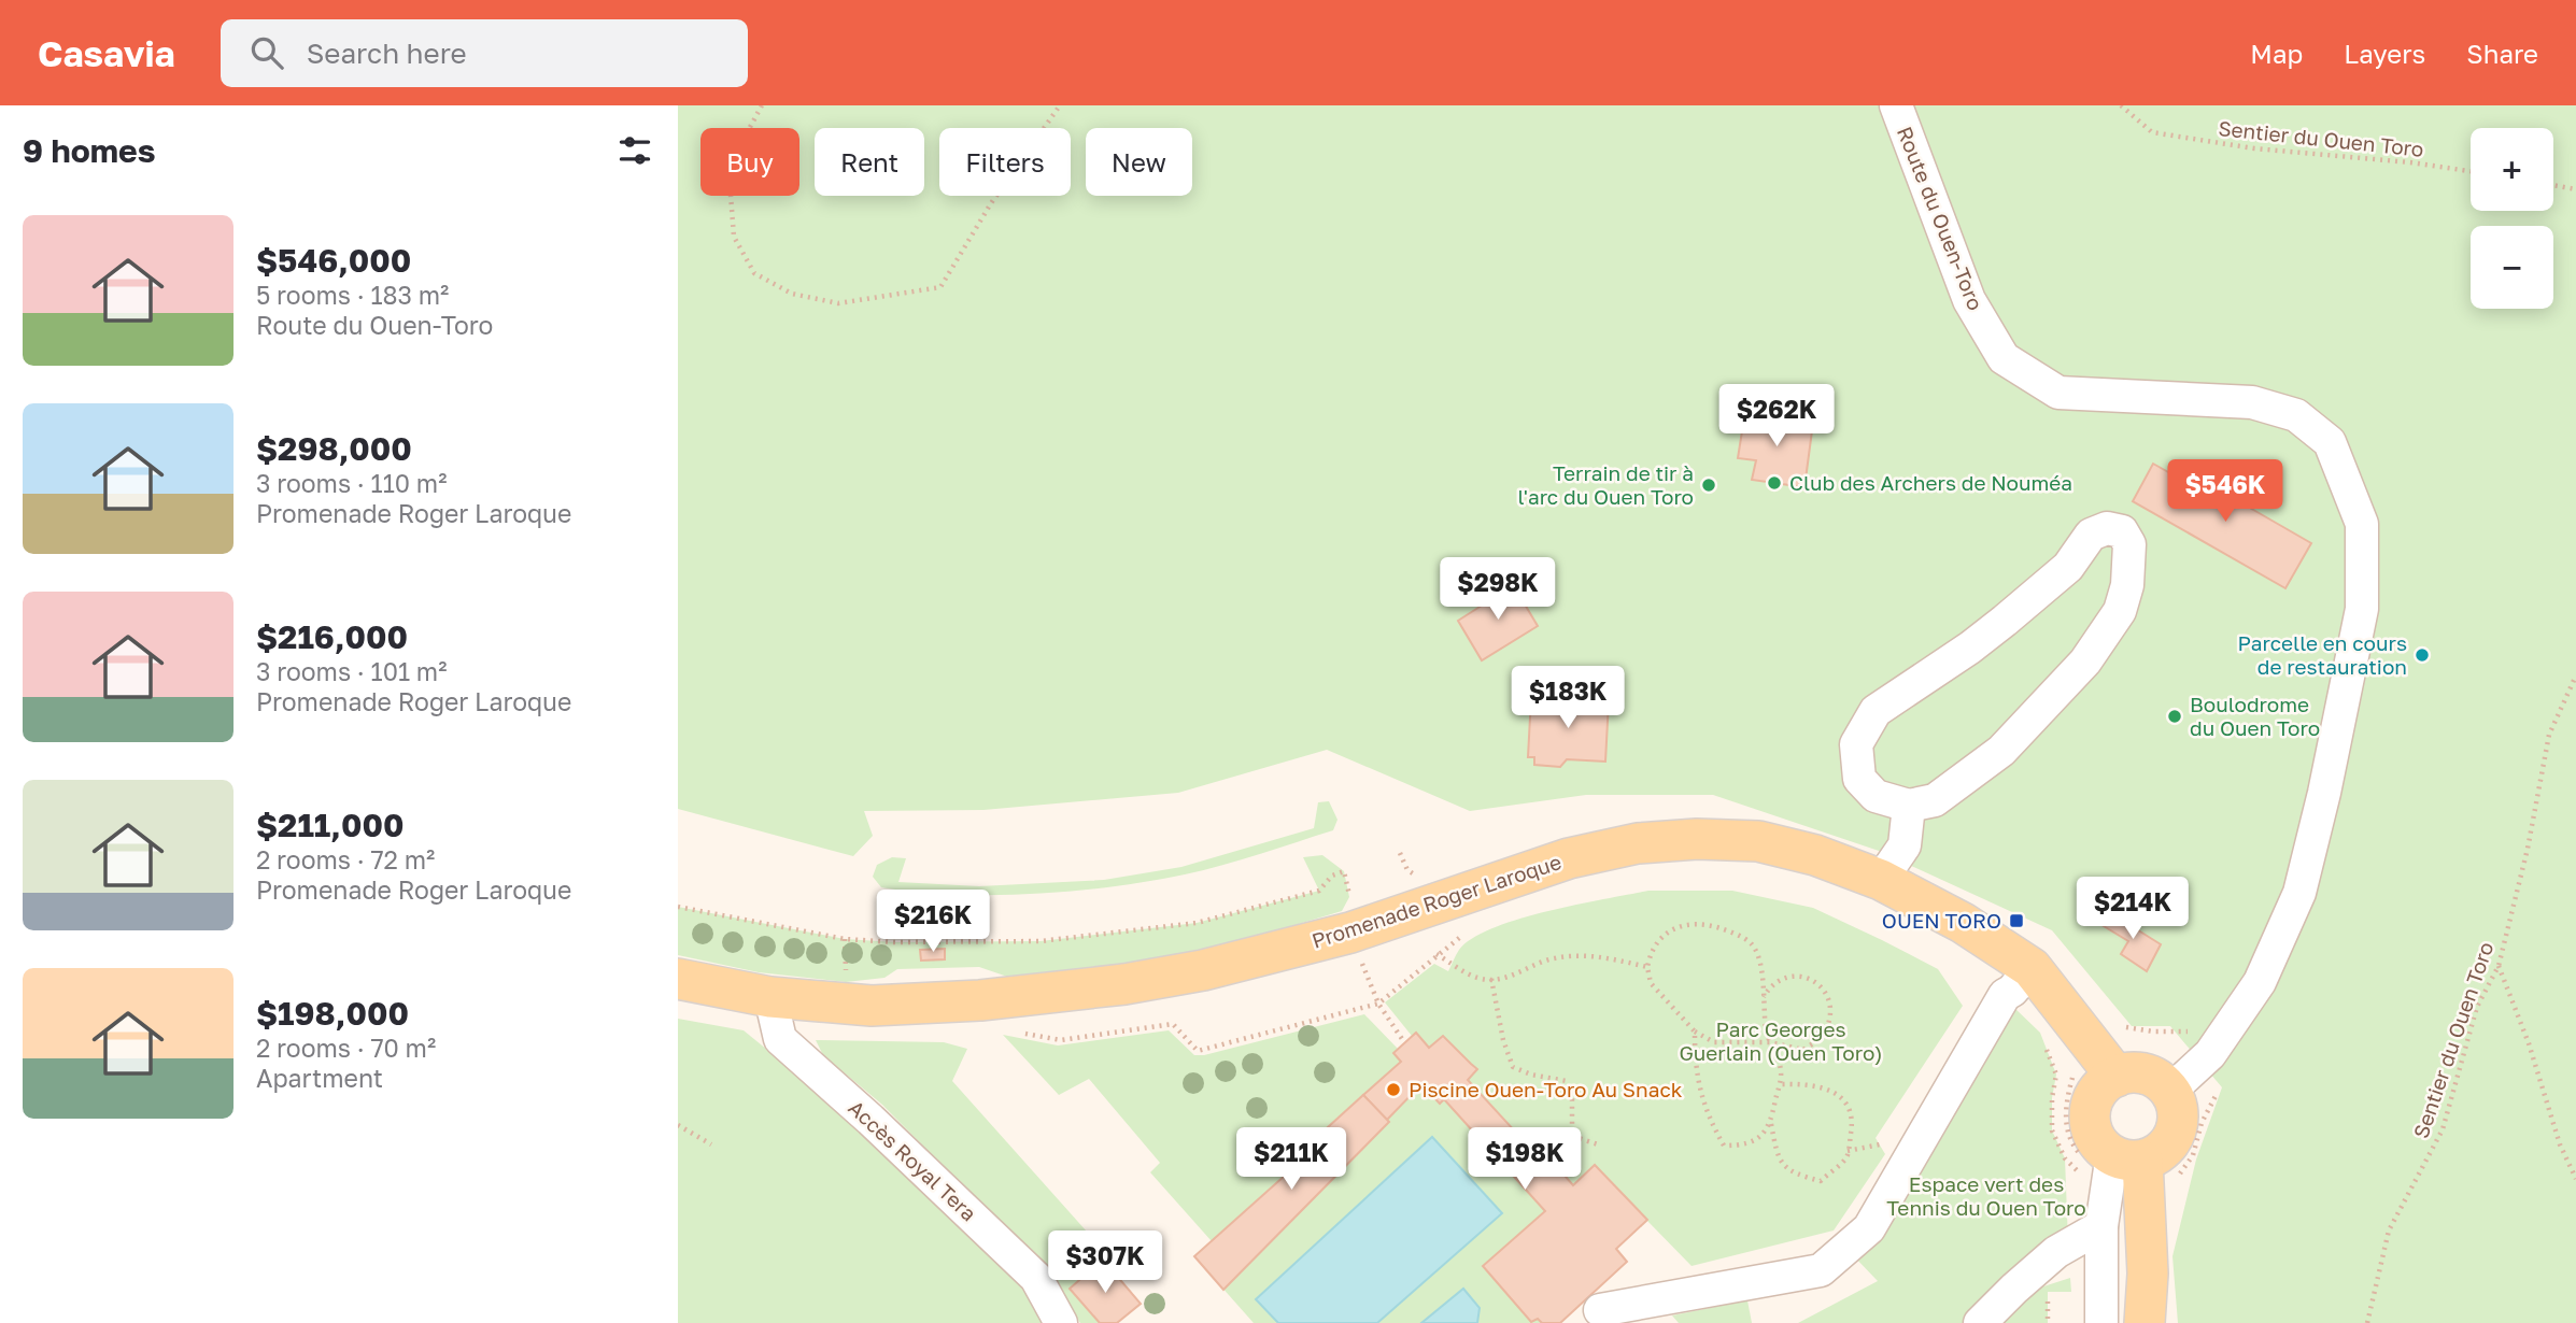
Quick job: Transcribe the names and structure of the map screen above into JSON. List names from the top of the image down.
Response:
{
  "streets": {
    "main road": ["Promenade Roger Laroque"],
    "street": ["Route du Ouen-Toro", "Accès Royal Tera"],
    "path": ["Sentier du Ouen Toro"]
  },
  "crossings": [
    ["Route du Ouen-Toro", "Promenade Roger Laroque"],
    ["Promenade Roger Laroque", "Accès Royal Tera"]
  ],
  "parks": ["Parc Georges Guerlain (Ouen Toro)", "Espace vert des Tennis du Ouen Toro"],
  "places": {
    "other": [
      "Club des Archers de Nouméa",
      "Terrain de tir à l'arc du Ouen Toro",
      "Parcelle en cours de restauration",
      "Boulodrome du Ouen Toro",
      "Piscine Ouen-Toro Au Snack"
    ],
    "transit": ["OUEN TORO"]
  },
  "page": {
    "header": "Casavia",
    "search": "Search here",
    "nav": ["Map", "Layers", "Share"],
    "heading": "9 homes",
    "map_buttons": ["+", "−"],
    "chip": [
      "Buy",
      "Rent",
      "Filters",
      "New"
    ],
    "list": [
      {
        "name": "$546,000",
        "note": "5 rooms · 183 m² · Route du Ouen-Toro"
      },
      {
        "name": "$298,000",
        "note": "3 rooms · 110 m² · Promenade Roger Laroque"
      },
      {
        "name": "$216,000",
        "note": "3 rooms · 101 m² · Promenade Roger Laroque"
      },
      {
        "name": "$211,000",
        "note": "2 rooms · 72 m² · Promenade Roger Laroque"
      },
      {
        "name": "$198,000",
        "note": "2 rooms · 70 m² · Apartment"
      }
    ],
    "price": [
      "$262K",
      "$546K",
      "$298K",
      "$183K",
      "$214K",
      "$216K",
      "$211K",
      "$198K",
      "$307K"
    ]
  }
}
